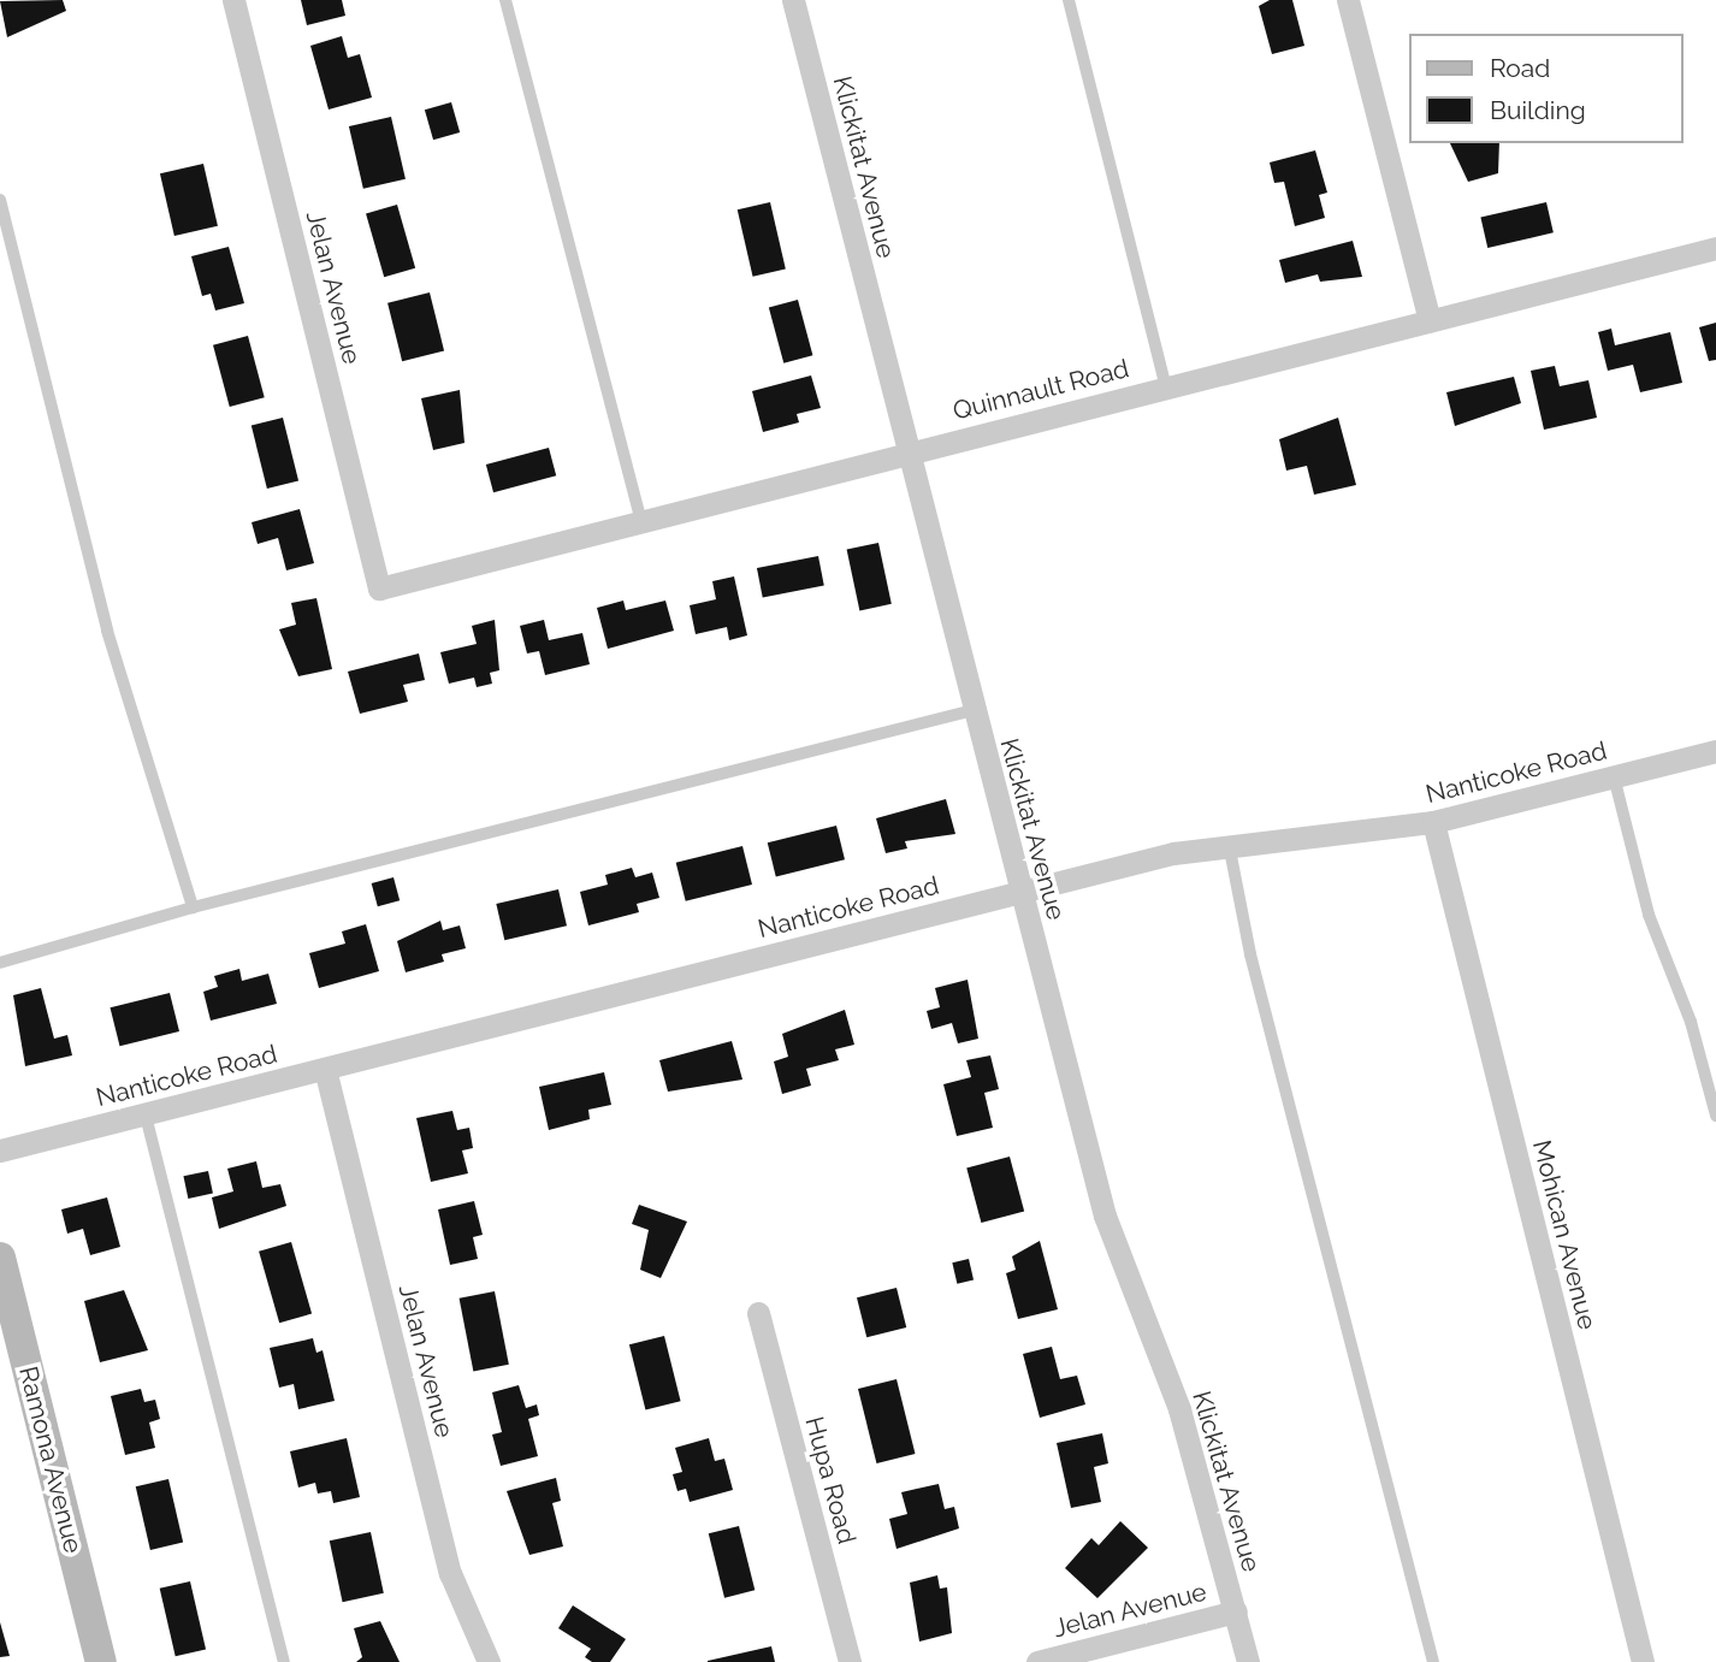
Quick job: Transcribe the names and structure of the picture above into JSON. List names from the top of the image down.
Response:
{
  "streets": {
    "street": [
      "Klickitat Avenue",
      "Jelan Avenue",
      "Quinnault Road",
      "Nanticoke Road",
      "Mohican Avenue",
      "Ramona Avenue",
      "Hupa Road"
    ]
  },
  "crossings": [
    ["Klickitat Avenue", "Jelan Avenue"],
    ["Klickitat Avenue", "Quinnault Road"],
    ["Klickitat Avenue", "Nanticoke Road"],
    ["Jelan Avenue", "Quinnault Road"],
    ["Jelan Avenue", "Nanticoke Road"],
    ["Nanticoke Road", "Mohican Avenue"]
  ],
  "legend": ["Road", "Building"]
}
